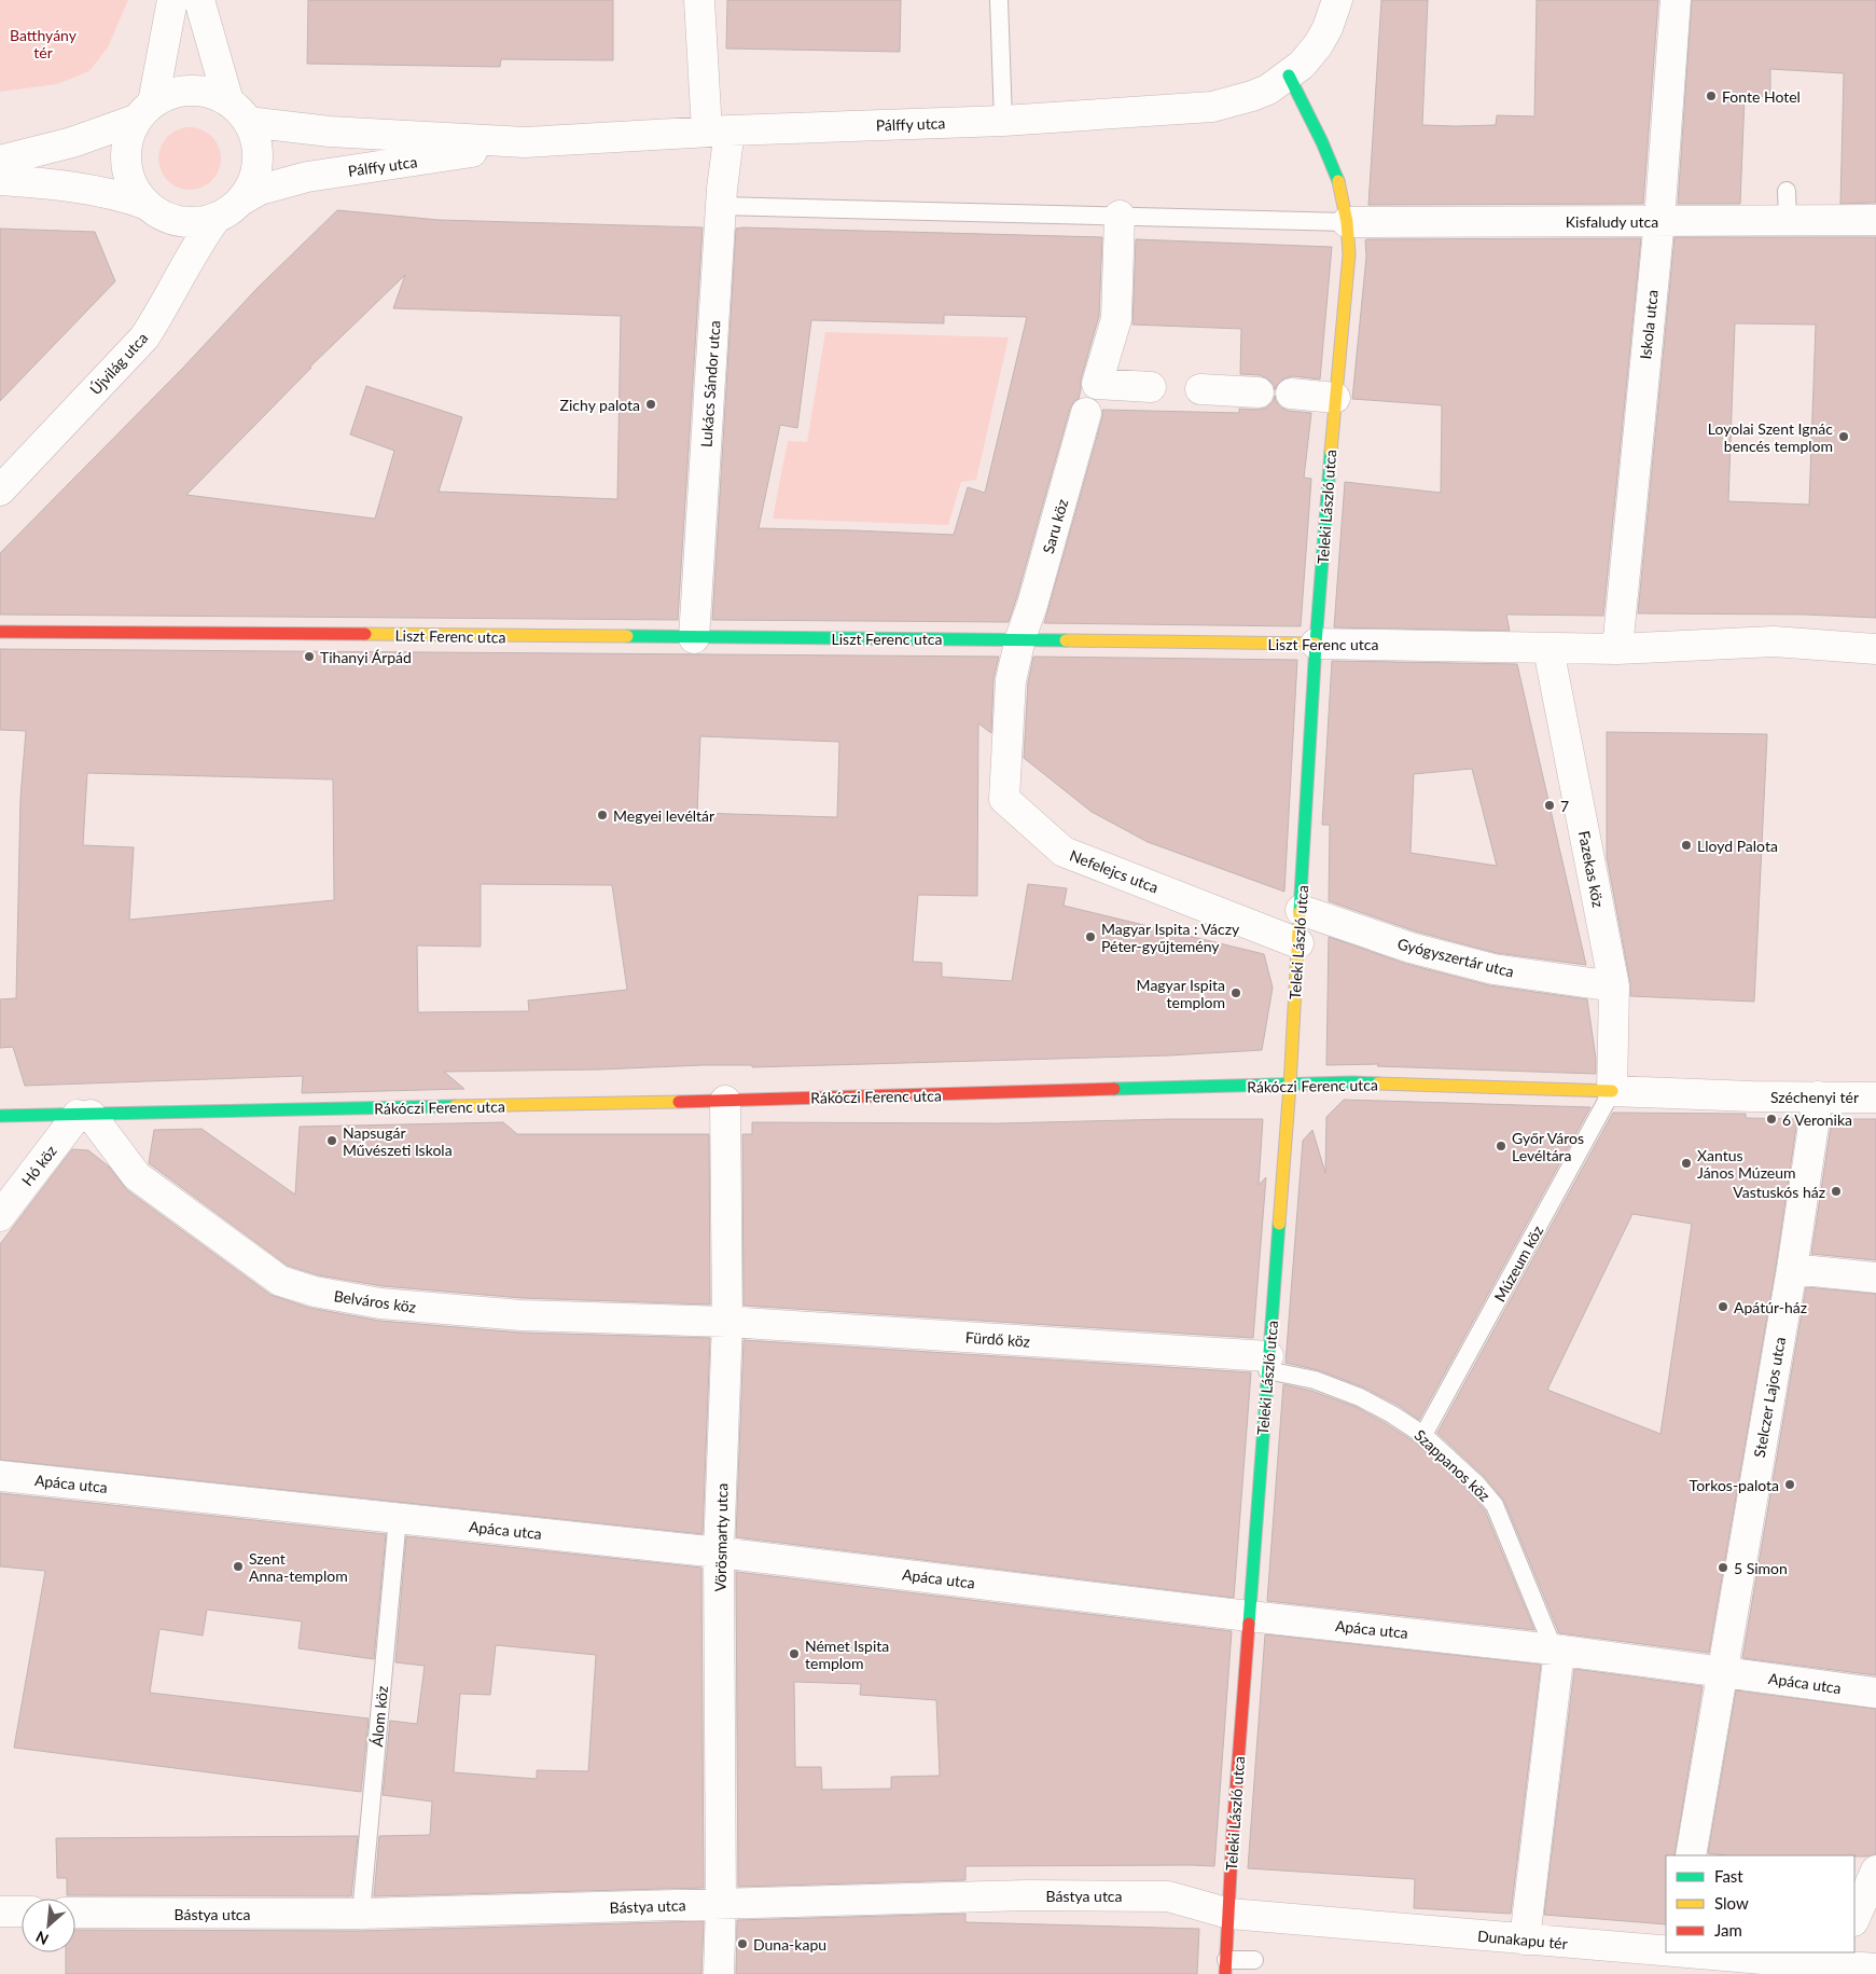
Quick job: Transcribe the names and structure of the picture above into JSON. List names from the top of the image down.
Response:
{
  "streets": {
    "street": [
      "Pálffy utca",
      "Kisfaludy utca",
      "Iskola utca",
      "Újvilág utca",
      "Lukács Sándor utca",
      "Teleki László utca",
      "Saru köz",
      "Liszt Ferenc utca",
      "Fazekas köz",
      "Nefelejcs utca",
      "Gyógyszertár utca",
      "Rákóczi Ferenc utca",
      "Széchenyi tér",
      "Hó köz",
      "Belváros köz",
      "Fürdő köz",
      "Stelczer Lajos utca",
      "Szappanos köz",
      "Apáca utca",
      "Vörösmarty utca",
      "Bástya utca",
      "Dunakapu tér"
    ],
    "lane": ["Múzeum köz", "Álom köz"]
  },
  "crossings": [
    ["Pálffy utca", "Újvilág utca"],
    ["Pálffy utca", "Lukács Sándor utca"],
    ["Pálffy utca", "Teleki László utca"],
    ["Kisfaludy utca", "Iskola utca"],
    ["Kisfaludy utca", "Teleki László utca"],
    ["Iskola utca", "Liszt Ferenc utca"],
    ["Lukács Sándor utca", "Liszt Ferenc utca"],
    ["Teleki László utca", "Liszt Ferenc utca"],
    ["Teleki László utca", "Nefelejcs utca"],
    ["Teleki László utca", "Gyógyszertár utca"],
    ["Teleki László utca", "Rákóczi Ferenc utca"],
    ["Teleki László utca", "Fürdő köz"],
    ["Teleki László utca", "Szappanos köz"],
    ["Teleki László utca", "Apáca utca"],
    ["Teleki László utca", "Bástya utca"],
    ["Teleki László utca", "Dunakapu tér"],
    ["Saru köz", "Liszt Ferenc utca"],
    ["Saru köz", "Nefelejcs utca"],
    ["Liszt Ferenc utca", "Fazekas köz"],
    ["Liszt Ferenc utca", "Nefelejcs utca"],
    ["Fazekas köz", "Gyógyszertár utca"],
    ["Fazekas köz", "Rákóczi Ferenc utca"],
    ["Fazekas köz", "Múzeum köz"],
    ["Rákóczi Ferenc utca", "Széchenyi tér"],
    ["Rákóczi Ferenc utca", "Hó köz"],
    ["Rákóczi Ferenc utca", "Múzeum köz"],
    ["Rákóczi Ferenc utca", "Belváros köz"],
    ["Rákóczi Ferenc utca", "Vörösmarty utca"],
    ["Széchenyi tér", "Stelczer Lajos utca"],
    ["Hó köz", "Belváros köz"],
    ["Múzeum köz", "Szappanos köz"],
    ["Belváros köz", "Fürdő köz"],
    ["Belváros köz", "Vörösmarty utca"],
    ["Fürdő köz", "Szappanos köz"],
    ["Fürdő köz", "Vörösmarty utca"],
    ["Stelczer Lajos utca", "Apáca utca"],
    ["Szappanos köz", "Apáca utca"],
    ["Szappanos köz", "Dunakapu tér"],
    ["Apáca utca", "Vörösmarty utca"],
    ["Apáca utca", "Álom köz"],
    ["Vörösmarty utca", "Bástya utca"],
    ["Álom köz", "Bástya utca"],
    ["Bástya utca", "Dunakapu tér"]
  ],
  "parks": ["Batthyány tér"],
  "places": [
    "Fonte Hotel",
    "Zichy palota",
    "Loyolai Szent Ignác bencés templom",
    "Tihanyi Árpád",
    "7",
    "Megyei levéltár",
    "Lloyd Palota",
    "Magyar Ispita : Váczy Péter-gyűjtemény",
    "Magyar Ispita templom",
    "6 Veronika",
    "Napsugár Művészeti Iskola",
    "Győr Város Levéltára",
    "Xantus János Múzeum",
    "Vastuskós ház",
    "Apátúr-ház",
    "Torkos-palota",
    "Szent Anna-templom",
    "5 Simon",
    "Német Ispita templom",
    "Duna-kapu"
  ],
  "legend": ["Fast", "Slow", "Jam"],
  "north": "bottom left"
}
